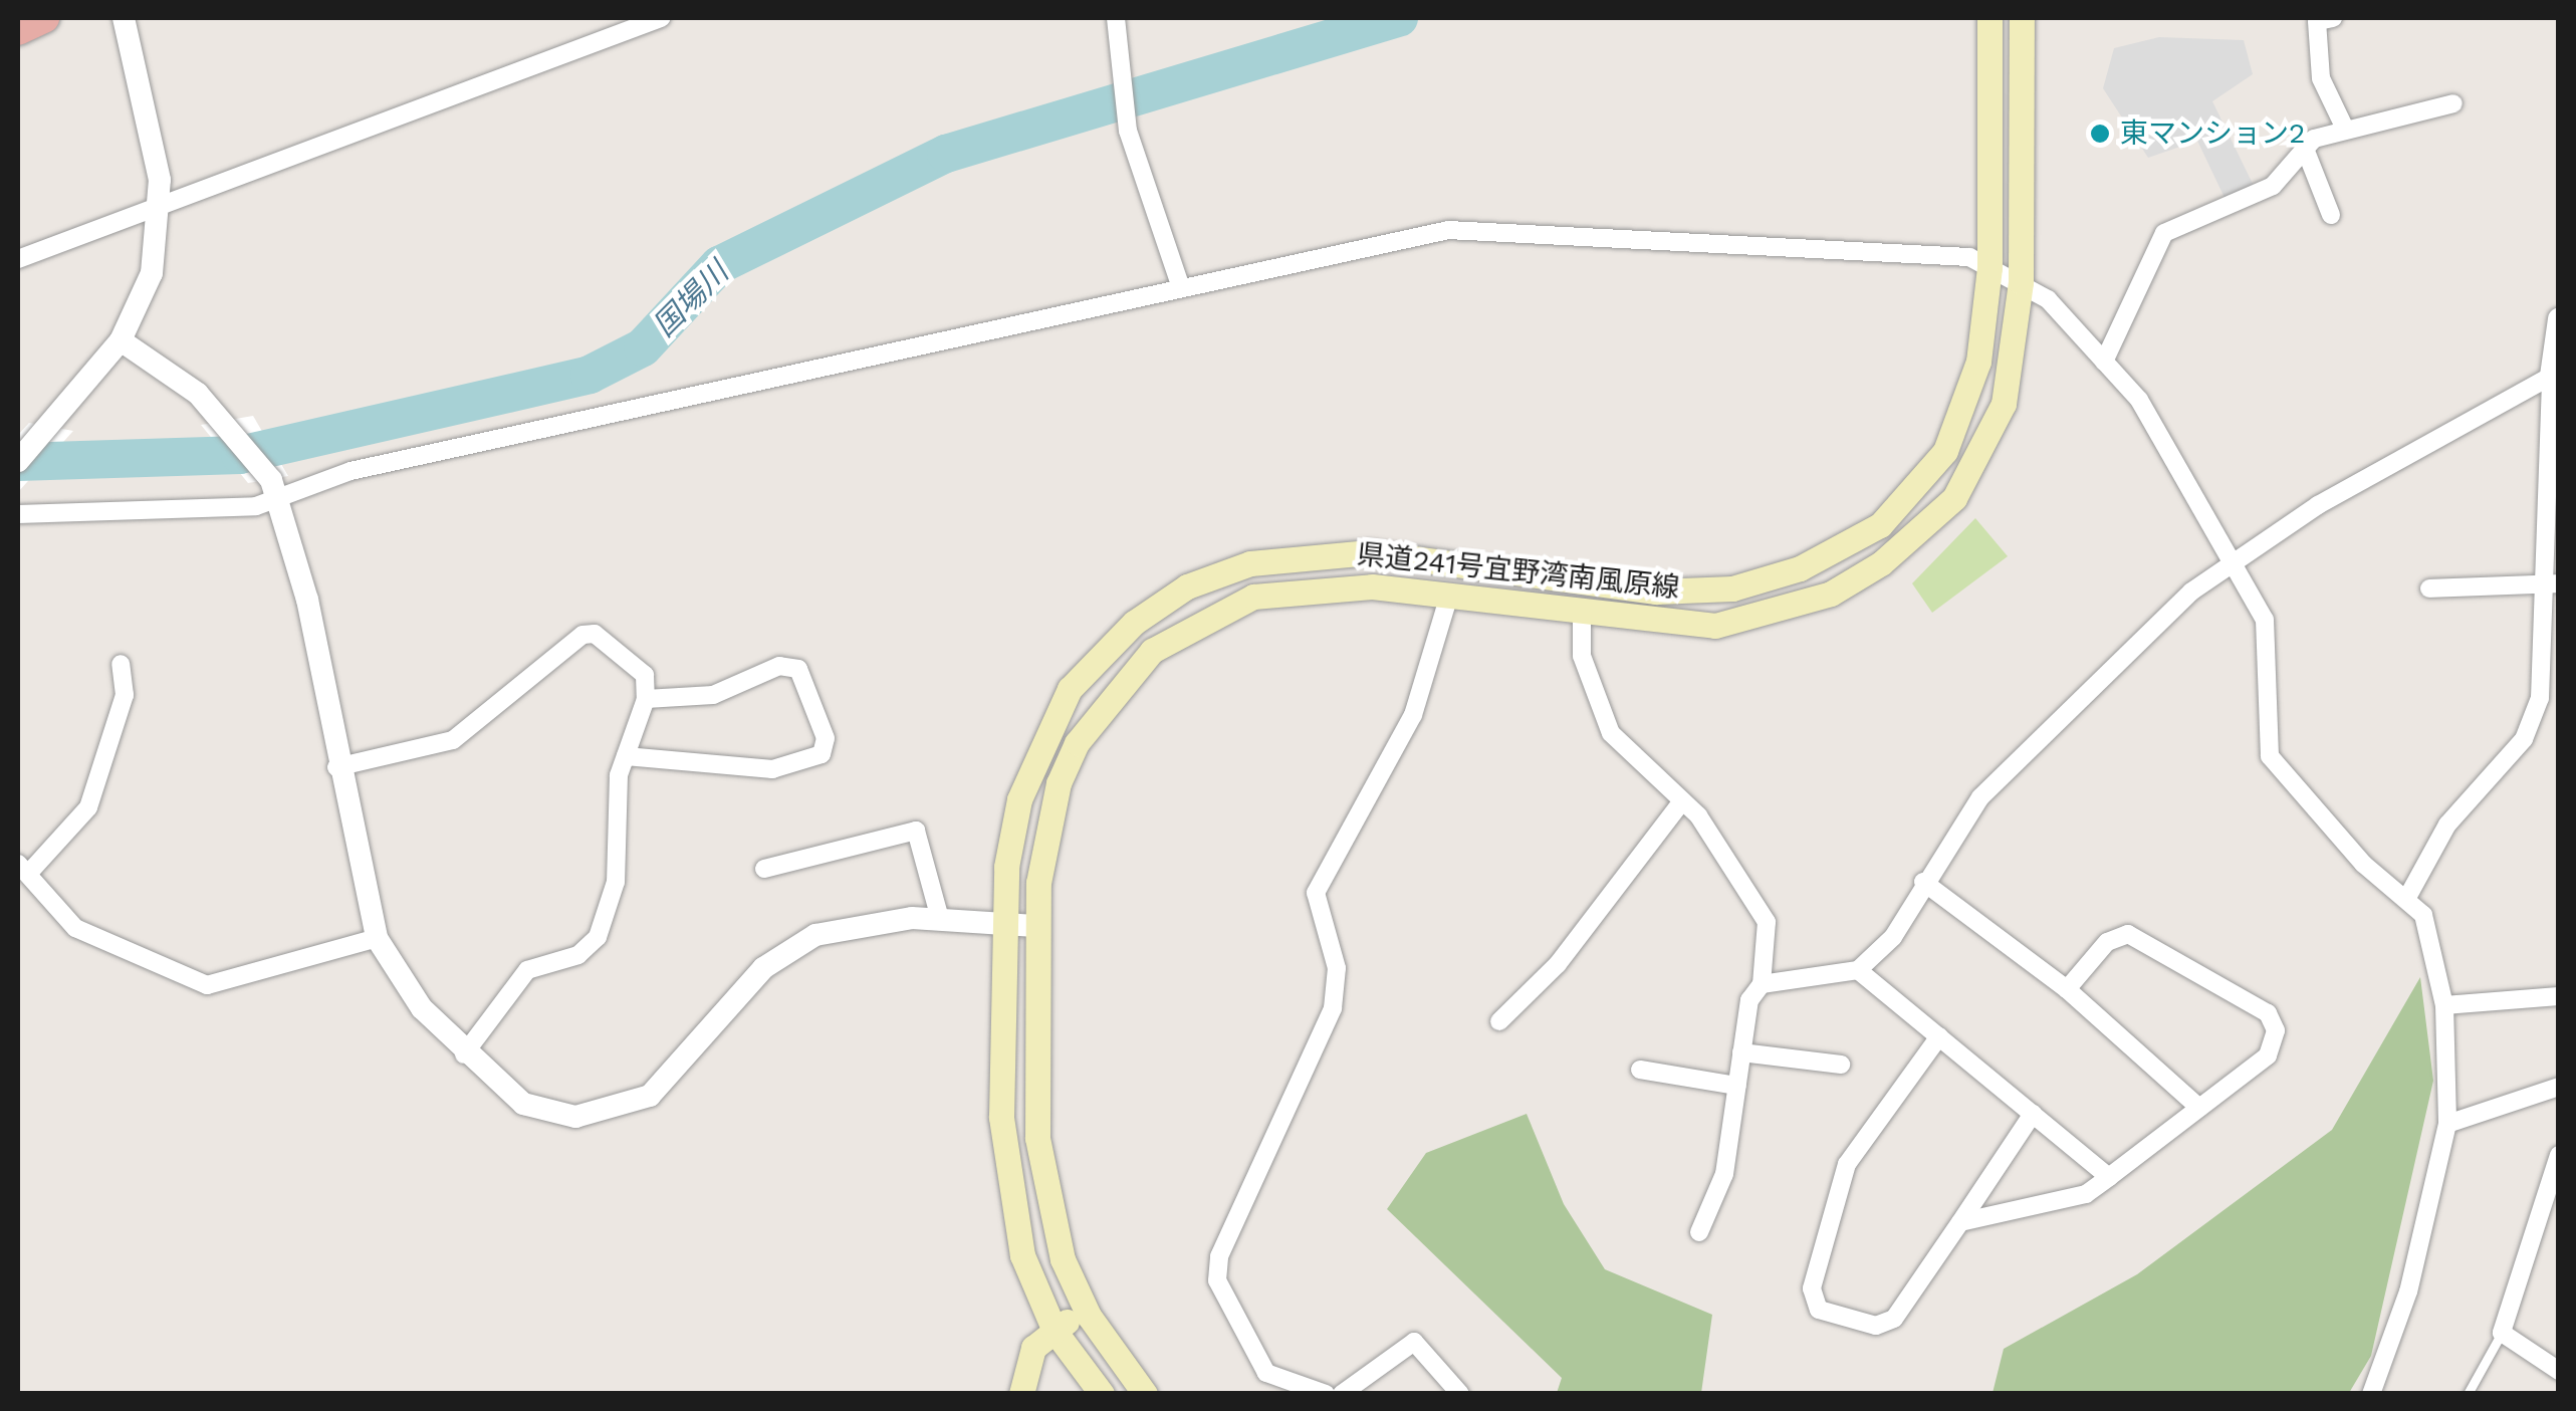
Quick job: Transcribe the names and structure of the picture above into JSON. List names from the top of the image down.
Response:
{
  "streets": {
    "main road": ["県道241号宜野湾南風原線"]
  },
  "water": ["国場川"],
  "places": ["東マンション2"]
}
